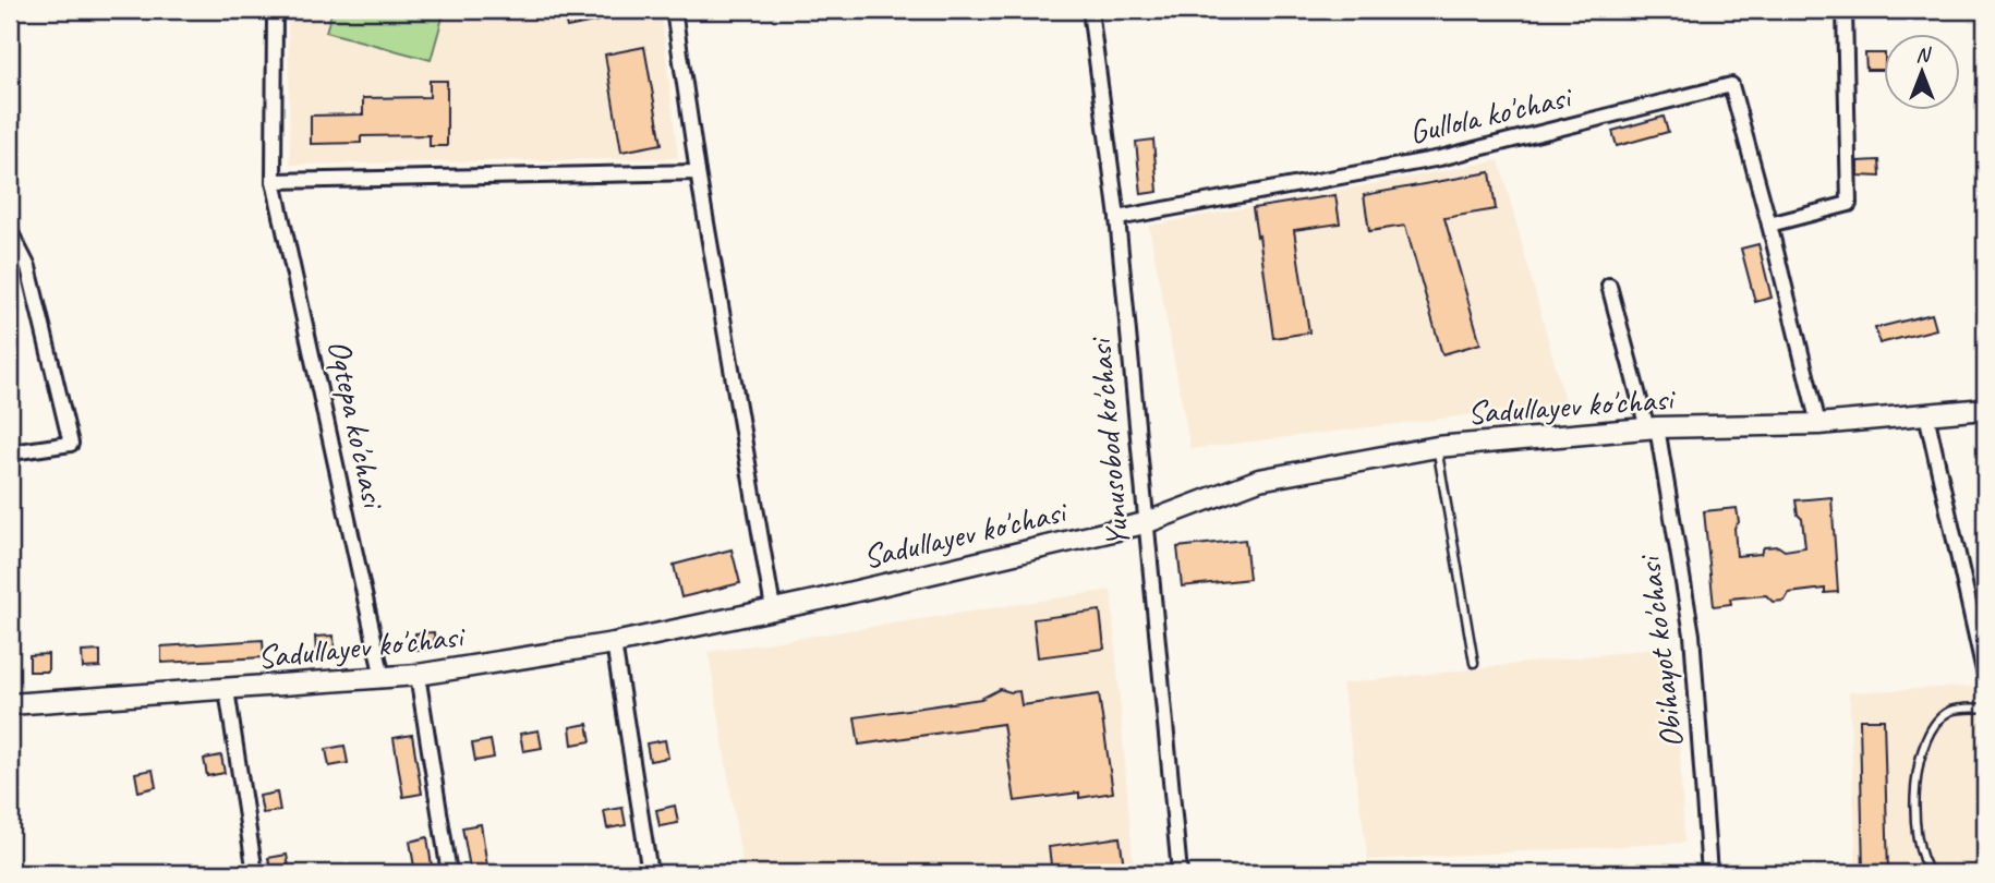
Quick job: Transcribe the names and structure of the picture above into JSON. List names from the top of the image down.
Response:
{
  "streets": {
    "main road": ["Sadullayev ko'chasi"],
    "street": [
      "Gullola ko'chasi",
      "Oqtepa ko'chasi",
      "Yunusobod ko'chasi",
      "Obihayot ko'chasi"
    ]
  },
  "crossings": [
    ["Gullola ko'chasi", "Yunusobod ko'chasi"],
    ["Sadullayev ko'chasi", "Oqtepa ko'chasi"],
    ["Sadullayev ko'chasi", "Yunusobod ko'chasi"],
    ["Sadullayev ko'chasi", "Obihayot ko'chasi"]
  ],
  "north": "top"
}
